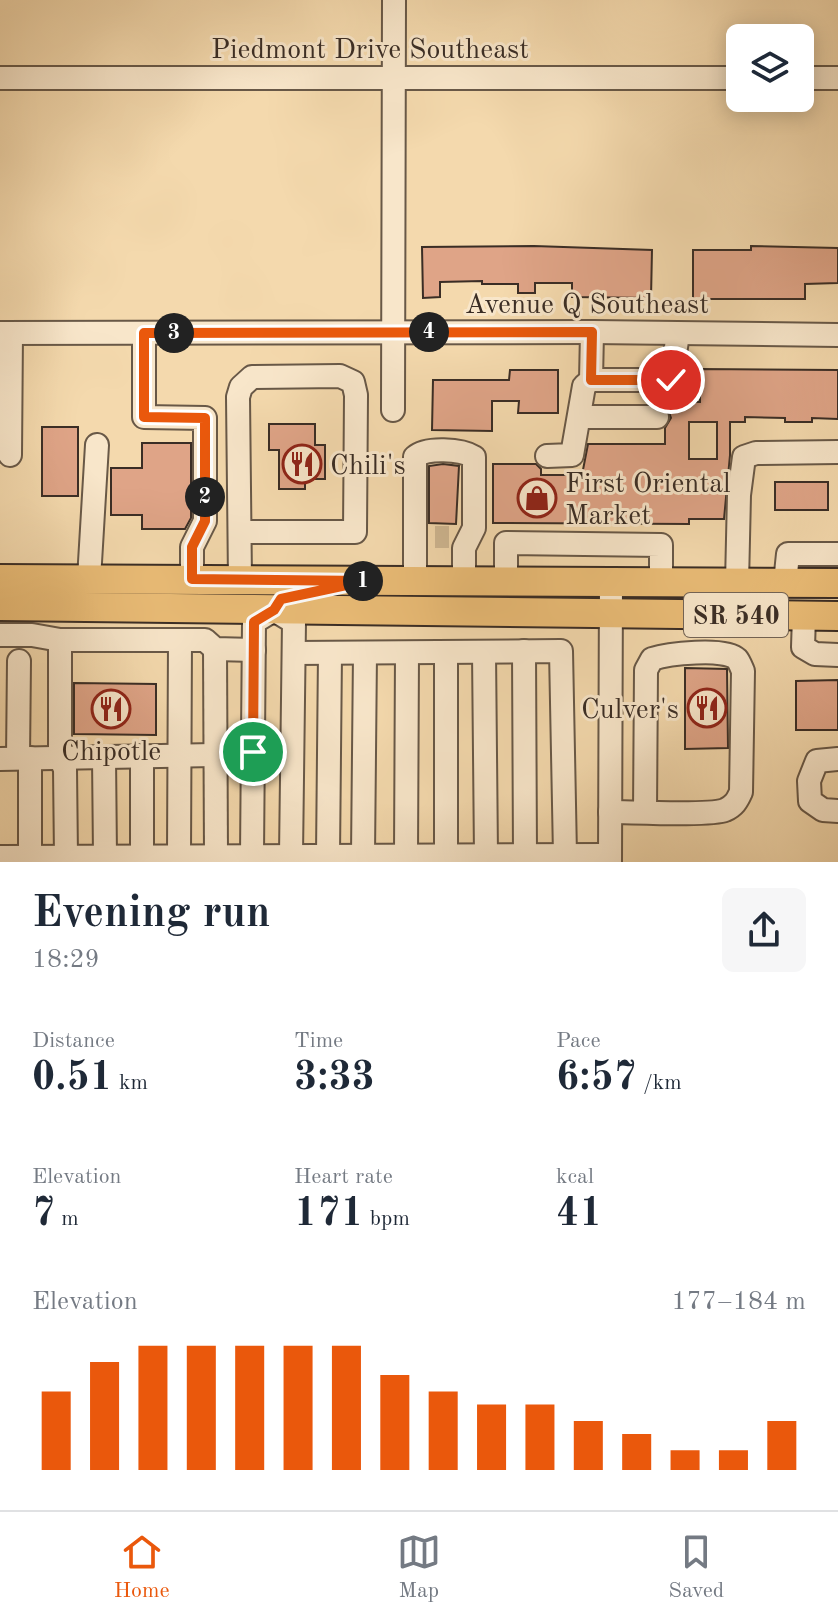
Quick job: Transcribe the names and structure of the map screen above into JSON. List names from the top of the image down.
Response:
{
  "streets": {
    "main road": ["SR 540"],
    "street": ["Piedmont Drive Southeast", "Avenue Q Southeast"]
  },
  "places": {
    "restaurant": ["Chili's", "Culver's", "Chipotle"],
    "shop": ["First Oriental Market"]
  },
  "page": {
    "pins": [
      "4",
      "3",
      "2",
      "1"
    ],
    "heading": ["Evening run", "18:29"],
    "stats": [
      ["Distance", "0.51 km"],
      ["Time", "3:33"],
      ["Pace", "6:57 /km"],
      ["Elevation", "7 m"],
      ["Heart rate", "171 bpm"],
      ["kcal", "41"]
    ],
    "chart": ["Elevation", "177–184 m"],
    "tabs": ["Home", "Map", "Saved"]
  }
}
